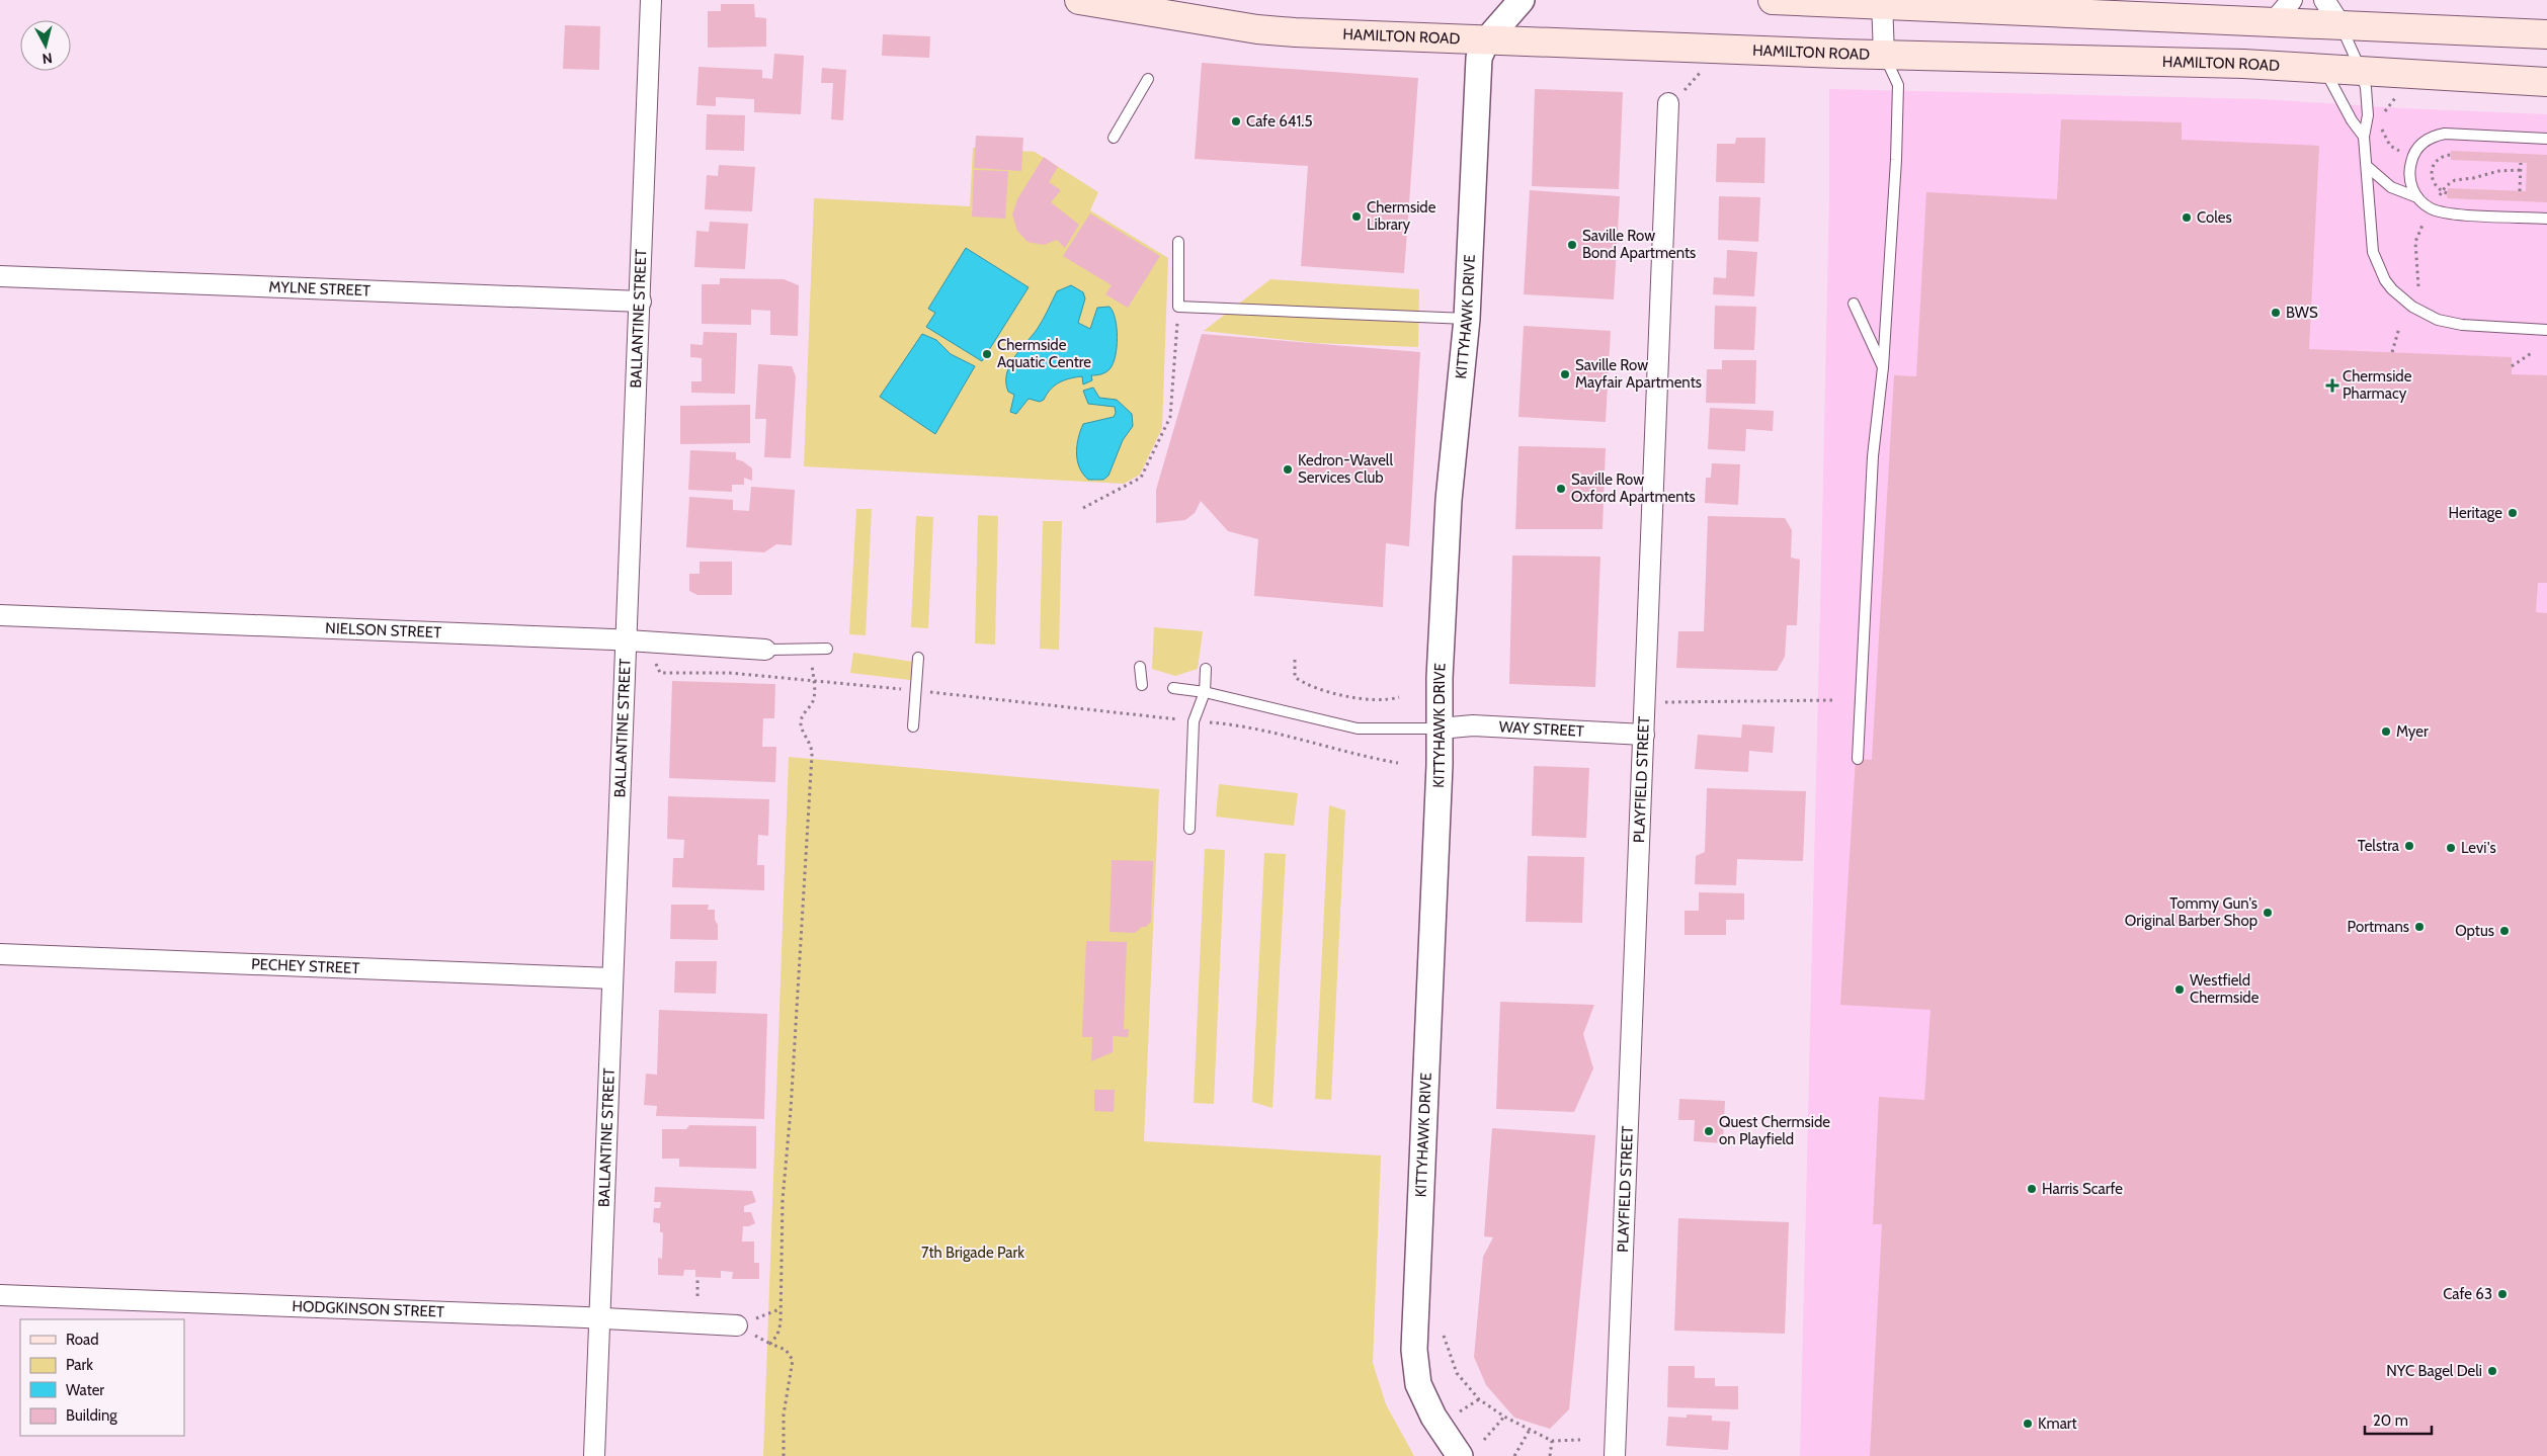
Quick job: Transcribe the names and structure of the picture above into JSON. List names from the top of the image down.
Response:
{
  "streets": {
    "main road": ["HAMILTON ROAD"],
    "street": [
      "MYLNE STREET",
      "KITTYHAWK DRIVE",
      "BALLANTINE STREET",
      "NIELSON STREET",
      "WAY STREET",
      "PLAYFIELD STREET",
      "PECHEY STREET",
      "HODGKINSON STREET"
    ]
  },
  "crossings": [
    ["HAMILTON ROAD", "KITTYHAWK DRIVE"],
    ["MYLNE STREET", "BALLANTINE STREET"],
    ["KITTYHAWK DRIVE", "WAY STREET"],
    ["BALLANTINE STREET", "NIELSON STREET"],
    ["BALLANTINE STREET", "PECHEY STREET"],
    ["BALLANTINE STREET", "HODGKINSON STREET"],
    ["WAY STREET", "PLAYFIELD STREET"]
  ],
  "parks": ["7th Brigade Park"],
  "places": {
    "other": [
      "Cafe 641.5",
      "Chermside Library",
      "Coles",
      "Saville Row Bond Apartments",
      "BWS",
      "Chermside Aquatic Centre",
      "Saville Row Mayfair Apartments",
      "Kedron-Wavell Services Club",
      "Saville Row Oxford Apartments",
      "Heritage",
      "Myer",
      "Telstra",
      "Levi's",
      "Tommy Gun's Original Barber Shop",
      "Portmans",
      "Optus",
      "Westfield Chermside",
      "Quest Chermside on Playfield",
      "Harris Scarfe",
      "Cafe 63",
      "NYC Bagel Deli",
      "Kmart"
    ],
    "health": ["Chermside Pharmacy"]
  },
  "legend": [
    "Road",
    "Park",
    "Water",
    "Building"
  ],
  "scale_bar": "20 m",
  "north": "bottom"
}
